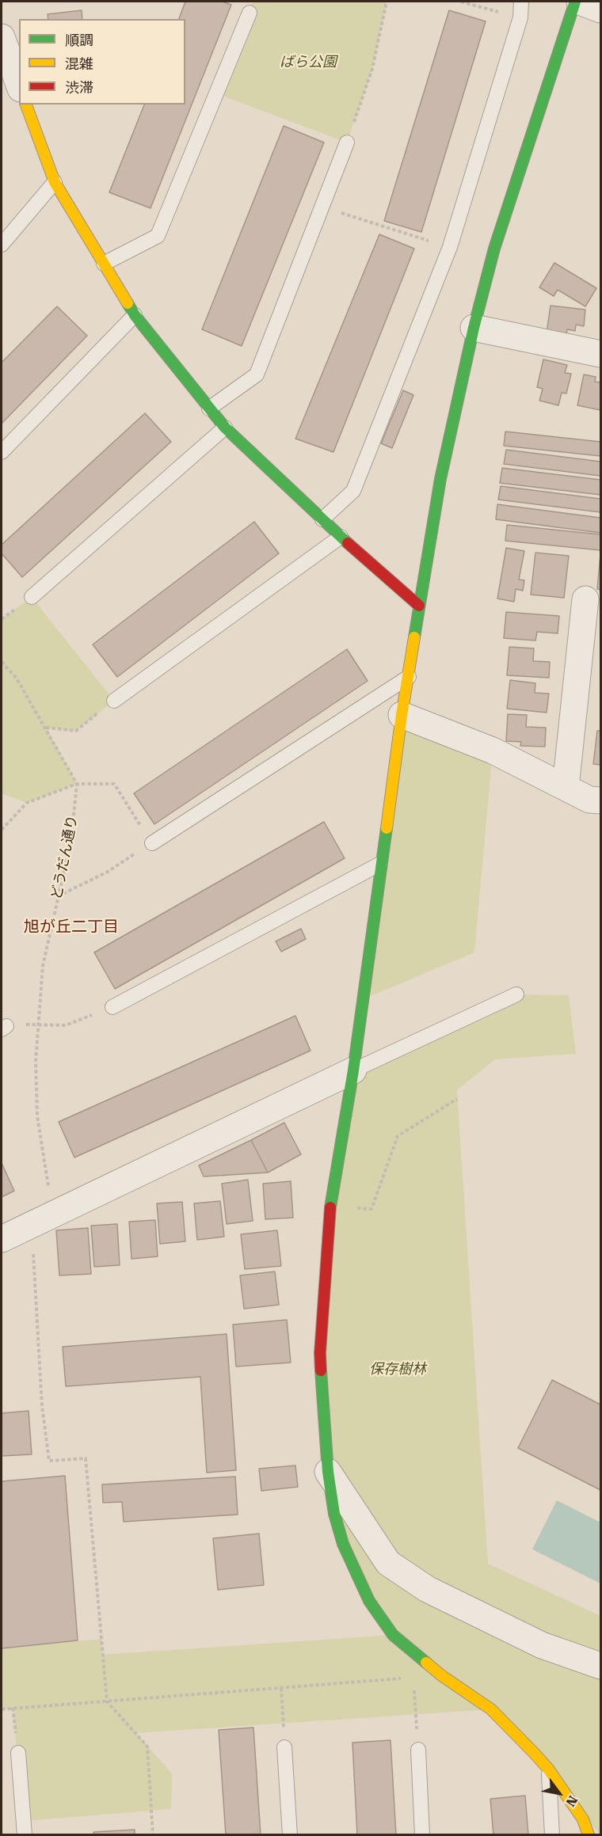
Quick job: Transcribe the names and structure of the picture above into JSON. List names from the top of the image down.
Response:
{
  "streets": {
    "path": ["どうだん通り"]
  },
  "districts": ["旭が丘二丁目"],
  "parks": ["ばら公園", "保存樹林"],
  "legend": ["順調", "混雑", "渋滞"],
  "north": "bottom right"
}
